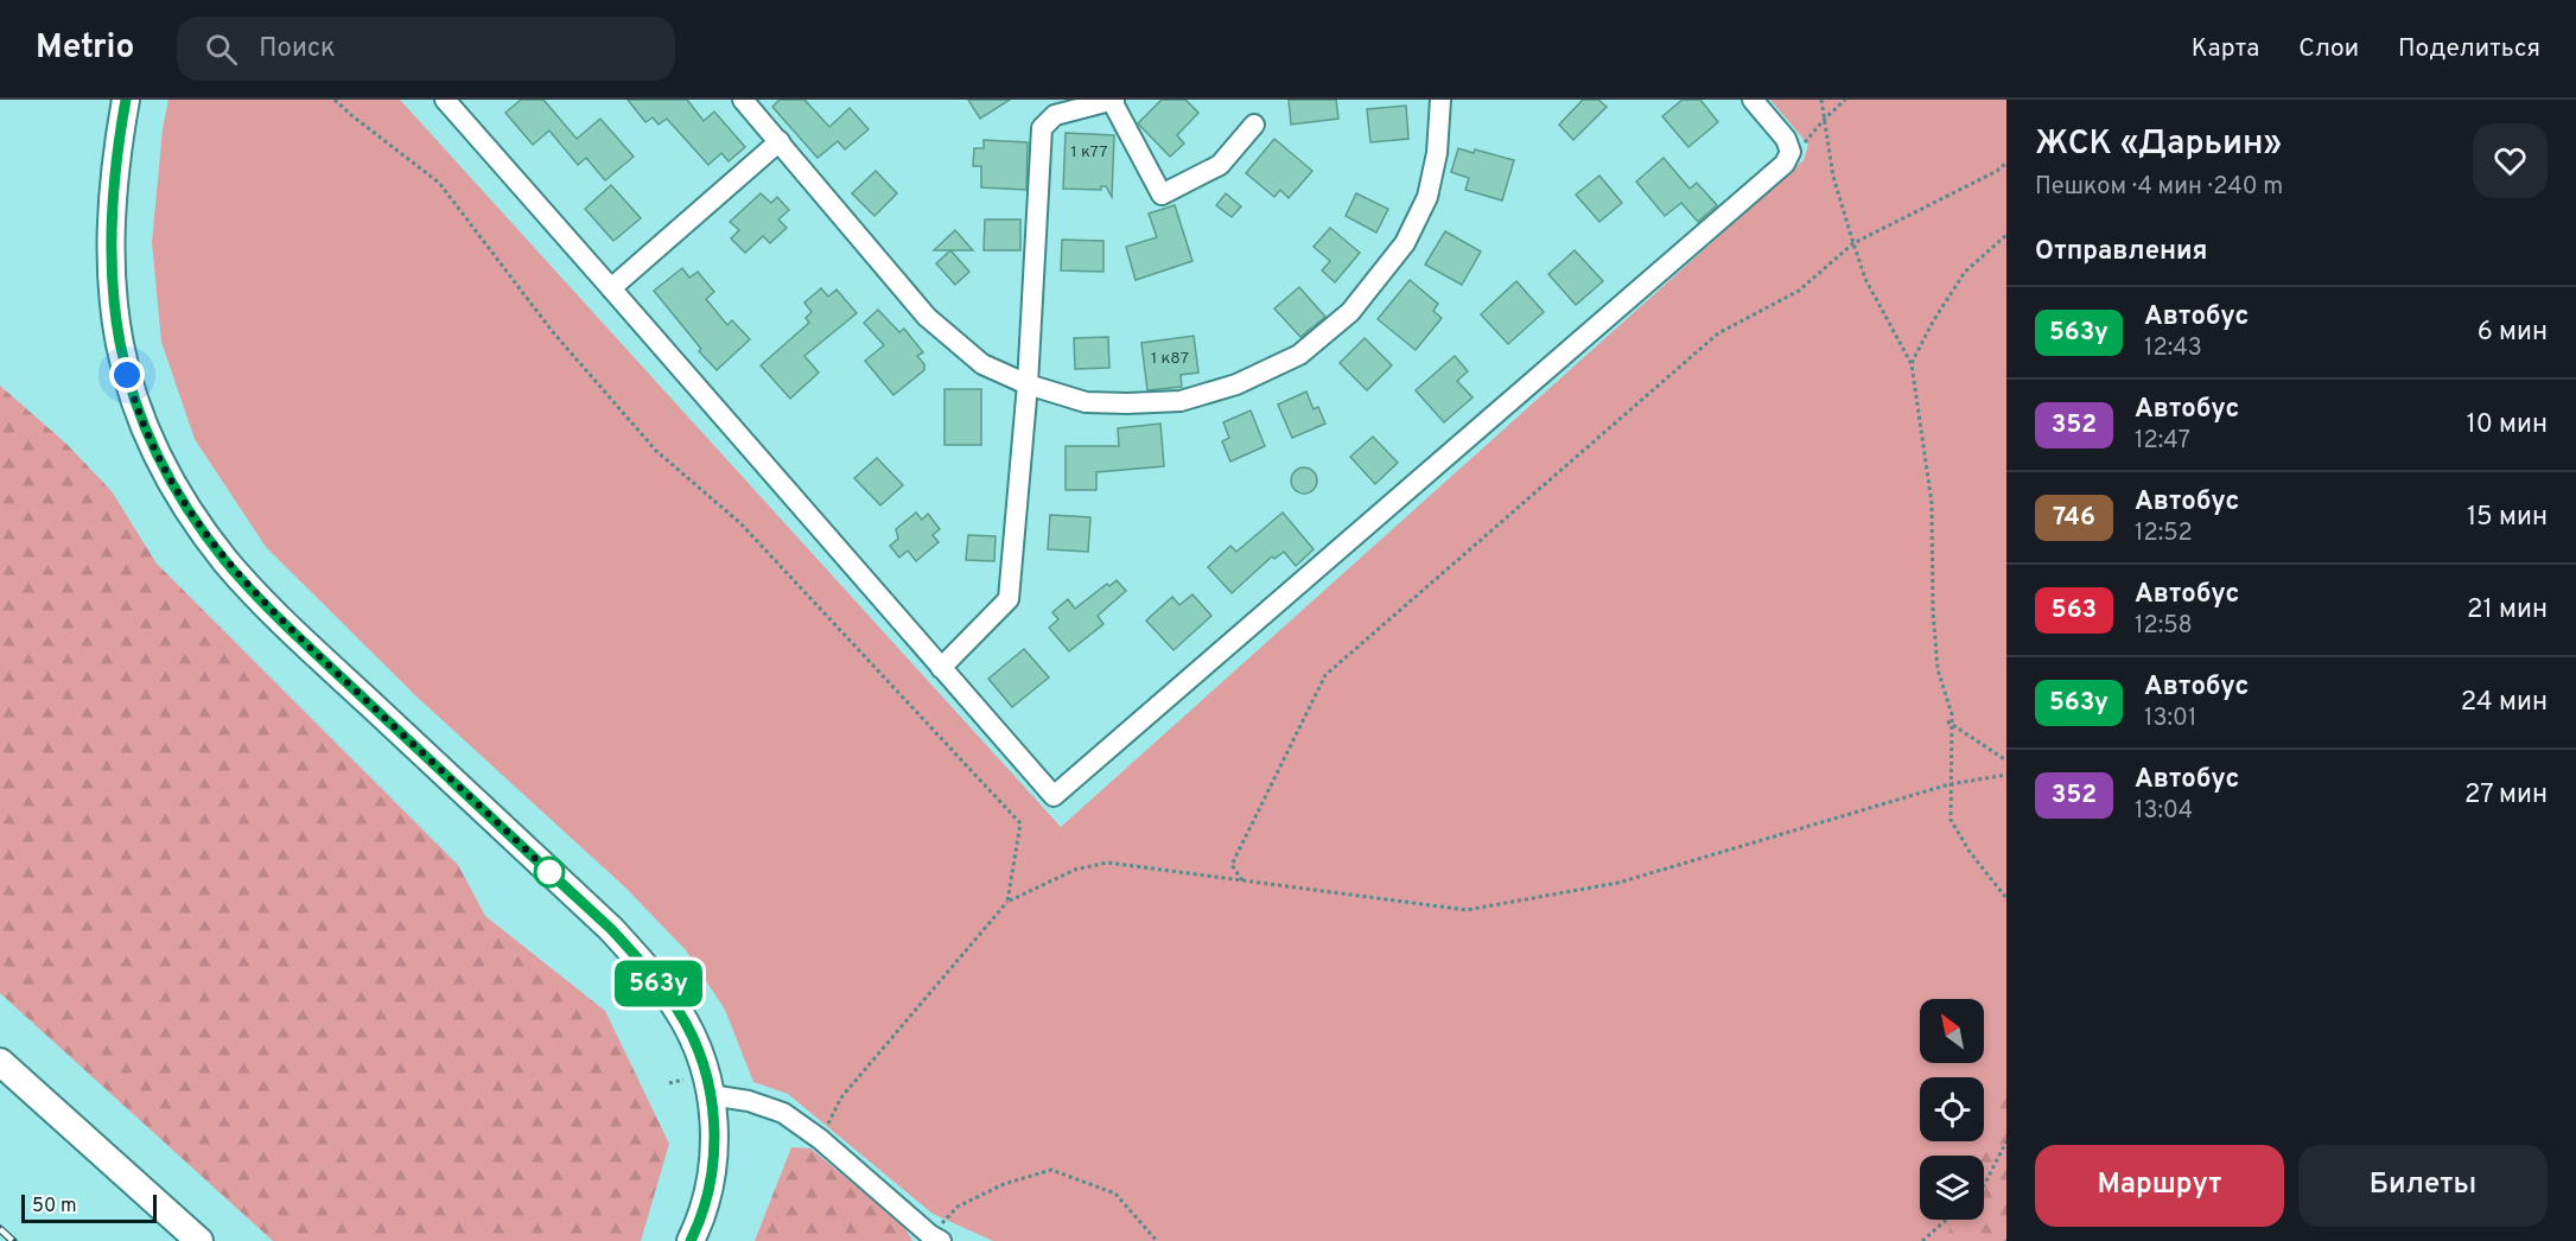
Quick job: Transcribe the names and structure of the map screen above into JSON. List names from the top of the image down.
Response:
{
  "lines": ["bus line 563у"],
  "house_numbers": ["1 к77", "1 к87"],
  "scale_bar": "50 m",
  "north": "top left",
  "page": {
    "header": "Metrio",
    "search": "Поиск",
    "nav": ["Карта", "Слои", "Поделиться"],
    "on_map": "563у",
    "heading": [
      ["ЖСК «Дарьин»", "Пешком · 4 мин · 240 m"],
      "Отправления"
    ],
    "list": [
      {
        "mark": "563у",
        "name": "Автобус",
        "note": "12:43",
        "value": "6 мин"
      },
      {
        "mark": "352",
        "name": "Автобус",
        "note": "12:47",
        "value": "10 мин"
      },
      {
        "mark": "746",
        "name": "Автобус",
        "note": "12:52",
        "value": "15 мин"
      },
      {
        "mark": "563",
        "name": "Автобус",
        "note": "12:58",
        "value": "21 мин"
      },
      {
        "mark": "563у",
        "name": "Автобус",
        "note": "13:01",
        "value": "24 мин"
      },
      {
        "mark": "352",
        "name": "Автобус",
        "note": "13:04",
        "value": "27 мин"
      }
    ],
    "buttons": ["Маршрут", "Билеты"],
    "scale": "50 m"
  }
}
